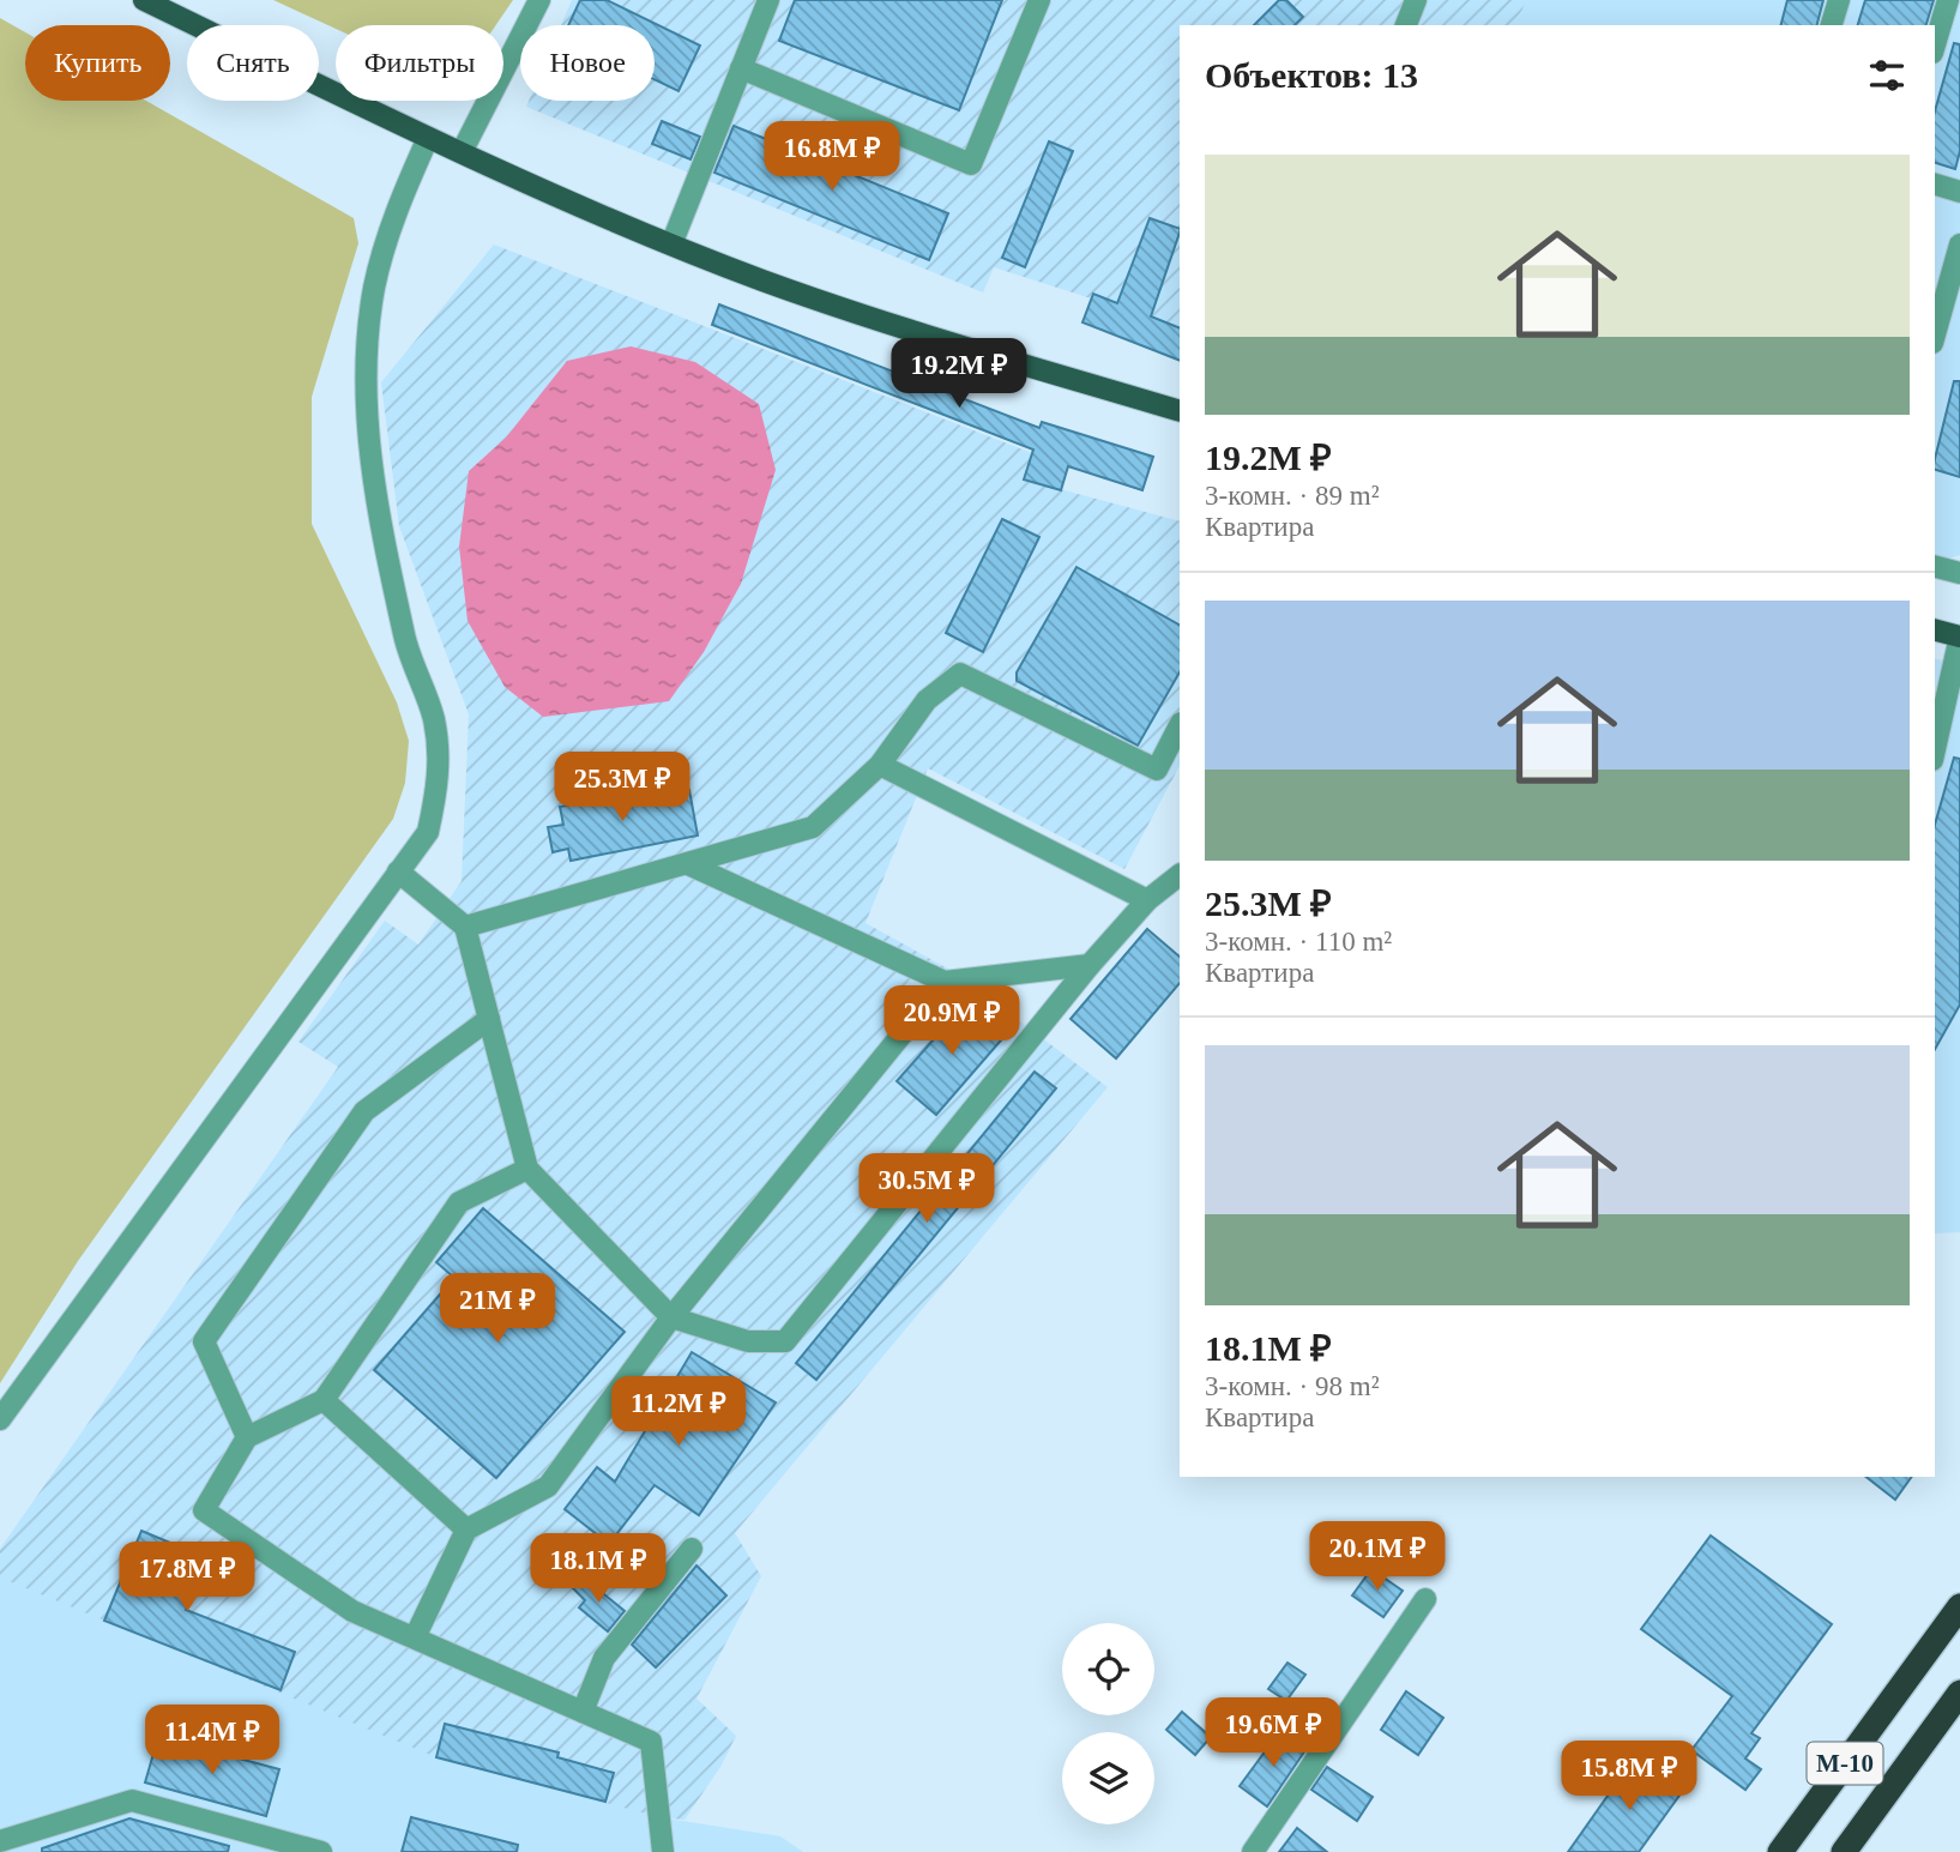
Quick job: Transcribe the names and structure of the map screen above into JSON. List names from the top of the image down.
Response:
{
  "streets": {
    "highway": ["М-10"]
  },
  "page": {
    "chip": [
      "Купить",
      "Снять",
      "Фильтры",
      "Новое"
    ],
    "heading": "Объектов: 13",
    "price": [
      "16.8M ₽",
      "19.2M ₽",
      "25.3M ₽",
      "20.9M ₽",
      "30.5M ₽",
      "21M ₽",
      "11.2M ₽",
      "20.1M ₽",
      "18.1M ₽",
      "17.8M ₽",
      "19.6M ₽",
      "11.4M ₽",
      "15.8M ₽"
    ],
    "list": [
      {
        "name": "19.2M ₽",
        "note": "3-комн. · 89 m² · Квартира"
      },
      {
        "name": "25.3M ₽",
        "note": "3-комн. · 110 m² · Квартира"
      },
      {
        "name": "18.1M ₽",
        "note": "3-комн. · 98 m² · Квартира"
      }
    ]
  }
}
